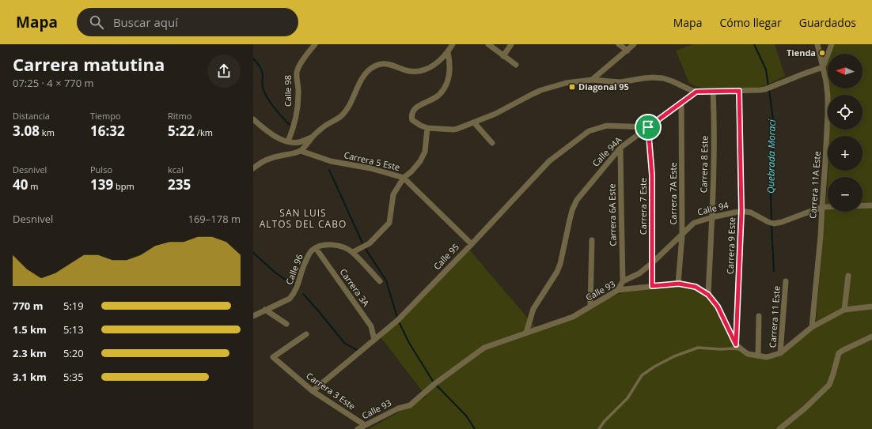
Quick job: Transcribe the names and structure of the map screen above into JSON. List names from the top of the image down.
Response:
{
  "streets": {
    "street": [
      "Calle 98",
      "Calle 94A",
      "Carrera 5 Este",
      "Carrera 8 Este",
      "Carrera 11A Este",
      "Carrera 7A Este",
      "Carrera 7 Este",
      "Calle 94",
      "Carrera 6A Este",
      "Carrera 9 Este",
      "Calle 95",
      "Calle 96",
      "Carrera 3A",
      "Calle 93",
      "Carrera 11 Este",
      "Carrera 3 Este"
    ]
  },
  "crossings": [
    ["Calle 94A", "Carrera 7A Este"],
    ["Calle 94A", "Carrera 7 Este"],
    ["Calle 94A", "Carrera 6A Este"],
    ["Calle 94A", "Calle 95"],
    ["Calle 94A", "Calle 93"],
    ["Carrera 5 Este", "Calle 95"],
    ["Carrera 8 Este", "Calle 94"],
    ["Carrera 8 Este", "Calle 93"],
    ["Carrera 11A Este", "Calle 94"],
    ["Carrera 11A Este", "Calle 93"],
    ["Carrera 7A Este", "Calle 94"],
    ["Carrera 7A Este", "Calle 93"],
    ["Carrera 7 Este", "Calle 94"],
    ["Carrera 7 Este", "Calle 95"],
    ["Carrera 7 Este", "Calle 93"],
    ["Calle 94", "Carrera 6A Este"],
    ["Calle 94", "Carrera 9 Este"],
    ["Carrera 9 Este", "Calle 93"],
    ["Calle 95", "Carrera 3A"],
    ["Calle 95", "Carrera 3 Este"],
    ["Calle 96", "Carrera 3A"],
    ["Calle 93", "Carrera 11 Este"],
    ["Calle 93", "Carrera 3 Este"]
  ],
  "districts": ["SAN LUIS ALTOS DEL CABO"],
  "water": ["Quebrada Moraci"],
  "places": {
    "other": ["Tienda"],
    "transit": ["Diagonal 95"]
  },
  "north": "left",
  "page": {
    "header": "Mapa",
    "search": "Buscar aquí",
    "nav": ["Mapa", "Cómo llegar", "Guardados"],
    "heading": ["Carrera matutina", "07:25 · 4 × 770 m"],
    "map_buttons": ["+", "−"],
    "stats": [
      ["Distancia", "3.08 km"],
      ["Tiempo", "16:32"],
      ["Ritmo", "5:22 /km"],
      ["Desnivel", "40 m"],
      ["Pulso", "139 bpm"],
      ["kcal", "235"]
    ],
    "chart": ["Desnivel", "169–178 m"],
    "list": [
      {
        "name": "770 m",
        "note": "5:19"
      },
      {
        "name": "1.5 km",
        "note": "5:13"
      },
      {
        "name": "2.3 km",
        "note": "5:20"
      },
      {
        "name": "3.1 km",
        "note": "5:35"
      }
    ]
  }
}
